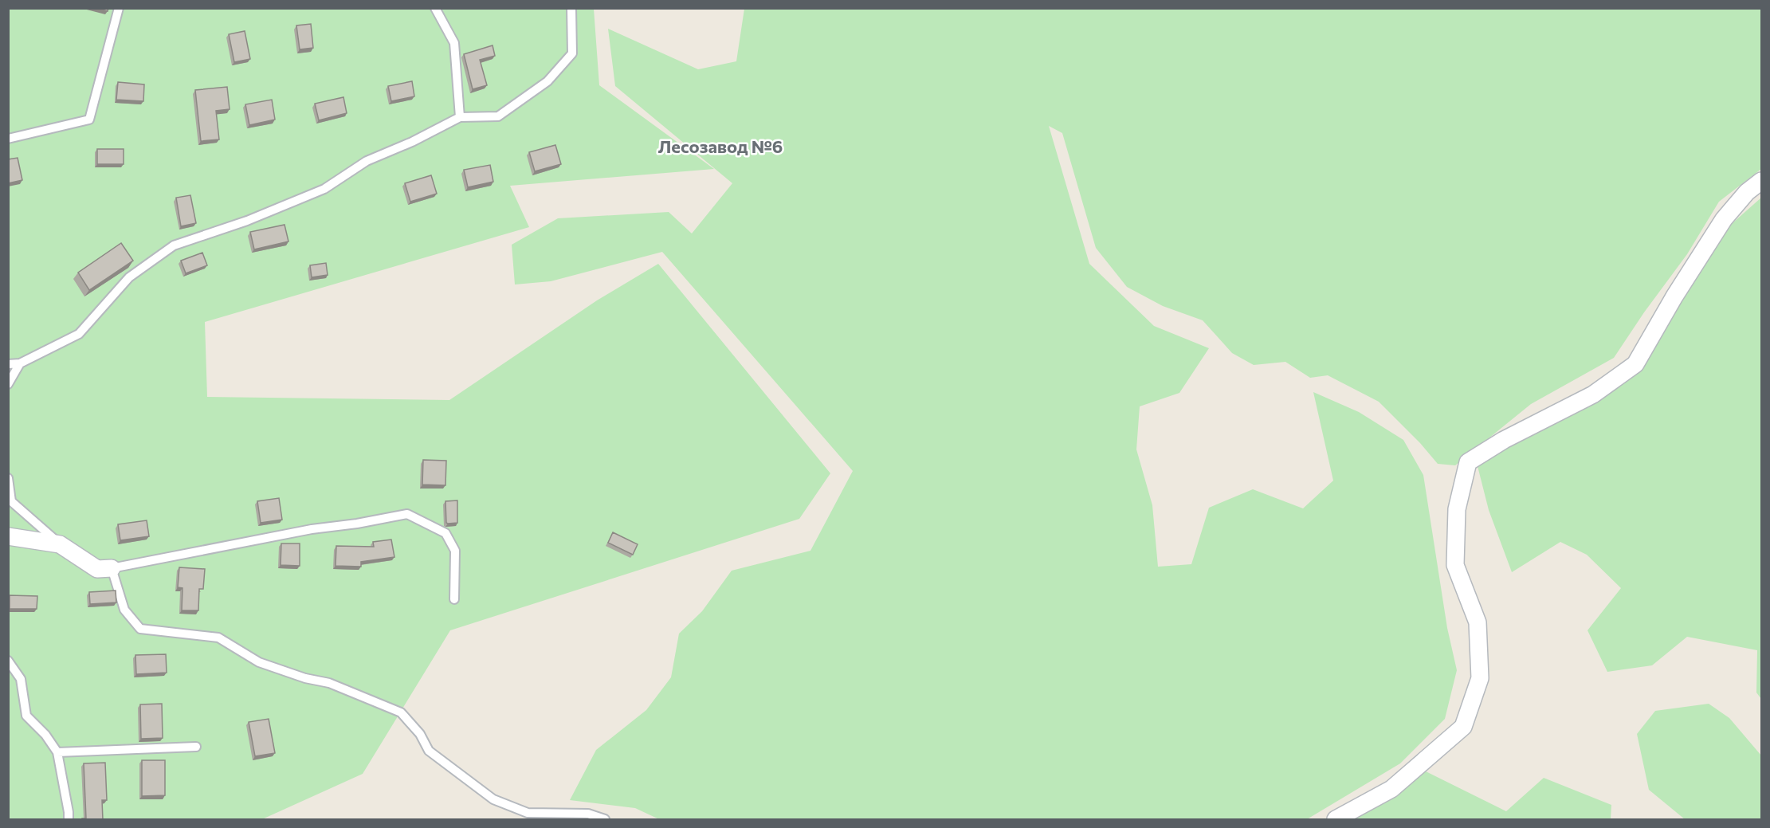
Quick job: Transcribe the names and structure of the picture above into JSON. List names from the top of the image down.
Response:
{
  "districts": ["Лесозавод №6"]
}
